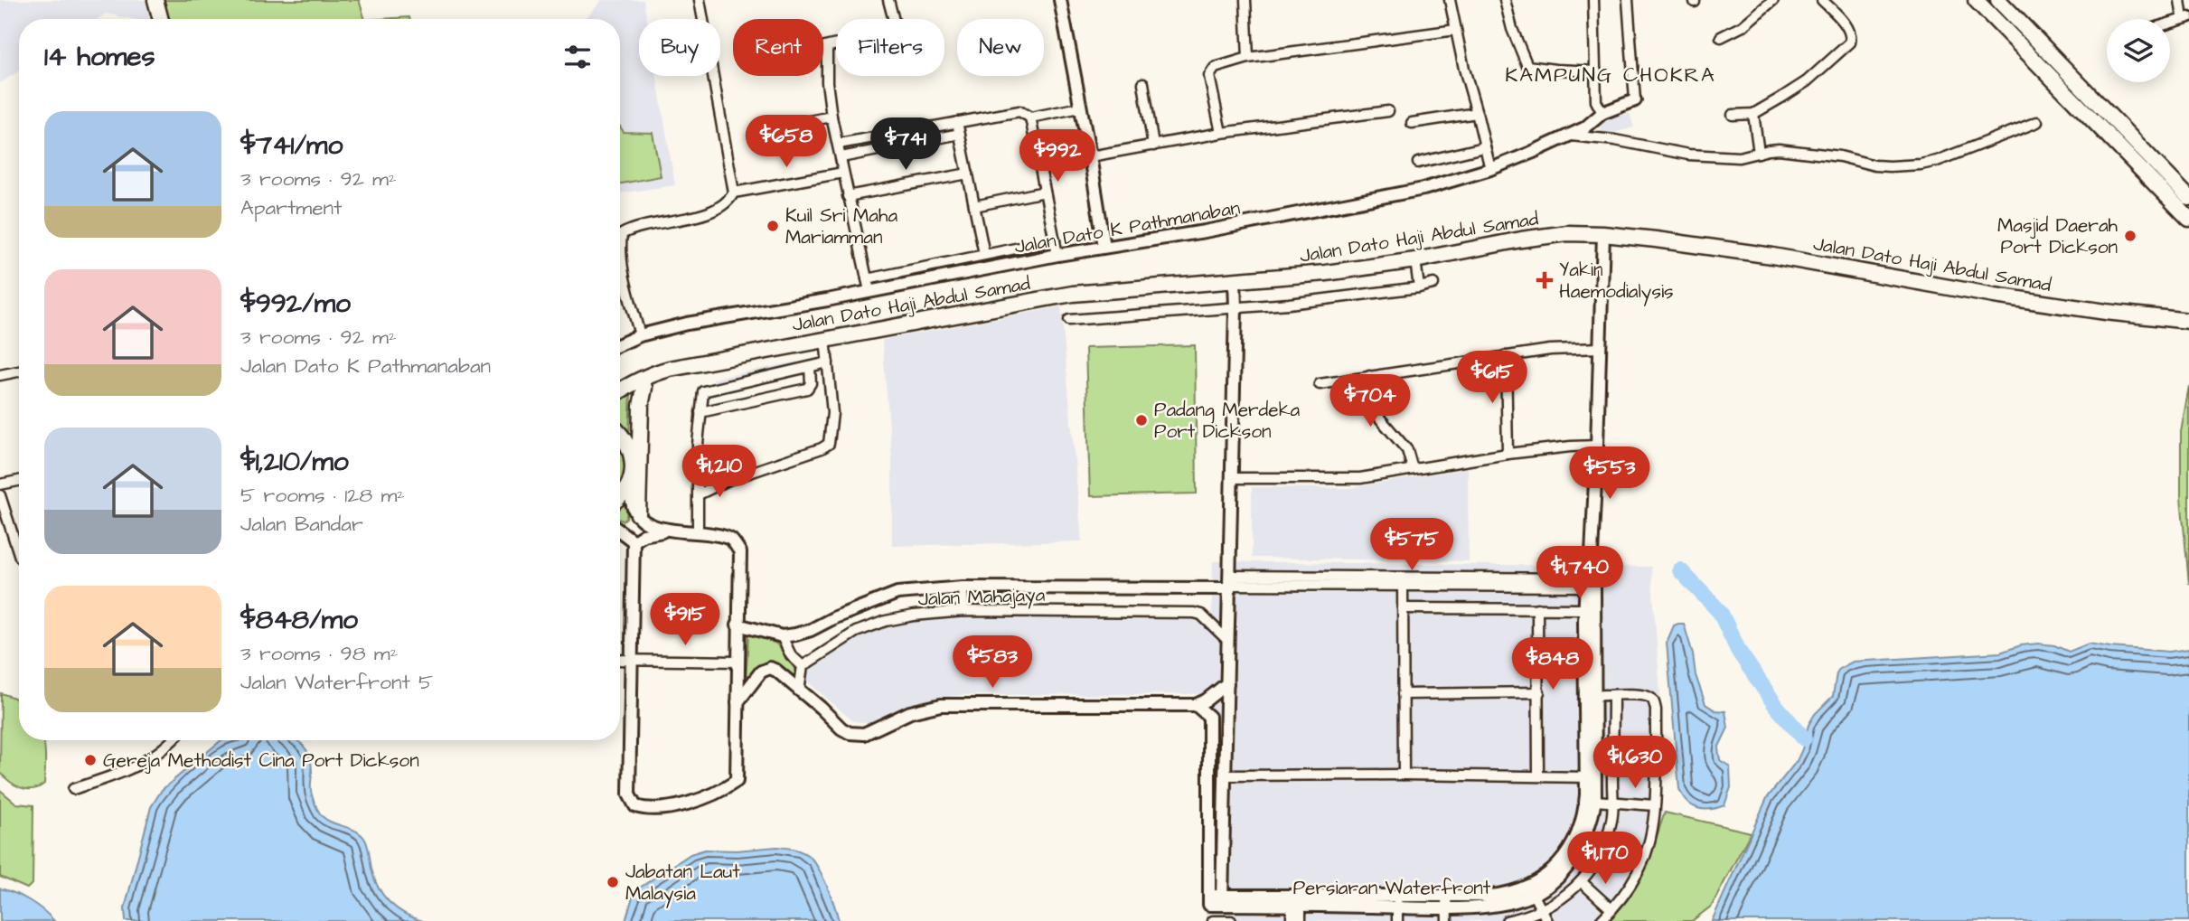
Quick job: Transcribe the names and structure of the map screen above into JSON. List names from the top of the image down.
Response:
{
  "streets": {
    "main road": ["Jalan Dato Haji Abdul Samad"],
    "street": ["Jalan Dato K Pathmanaban", "Jalan Mahajaya", "Persiaran Waterfront"]
  },
  "crossings": [
    ["Jalan Dato Haji Abdul Samad", "Persiaran Waterfront"]
  ],
  "districts": ["KAMPUNG CHOKRA"],
  "places": {
    "other": [
      "Kuil Sri Maha Mariamman",
      "Masjid Daerah Port Dickson",
      "Padang Merdeka Port Dickson",
      "Gereja Methodist Cina Port Dickson",
      "Jabatan Laut Malaysia"
    ],
    "health": ["Yakin Haemodialysis"]
  },
  "page": {
    "chip": [
      "Buy",
      "Rent",
      "Filters",
      "New"
    ],
    "heading": "14 homes",
    "list": [
      {
        "name": "$741/mo",
        "note": "3 rooms · 92 m² · Apartment"
      },
      {
        "name": "$992/mo",
        "note": "3 rooms · 92 m² · Jalan Dato K Pathmanaban"
      },
      {
        "name": "$1,210/mo",
        "note": "5 rooms · 128 m² · Jalan Bandar"
      },
      {
        "name": "$848/mo",
        "note": "3 rooms · 98 m² · Jalan Waterfront 5"
      }
    ],
    "price": [
      "$658",
      "$741",
      "$992",
      "$615",
      "$704",
      "$1,210",
      "$553",
      "$575",
      "$1,740",
      "$915",
      "$583",
      "$848",
      "$1,630",
      "$1,170"
    ]
  }
}
